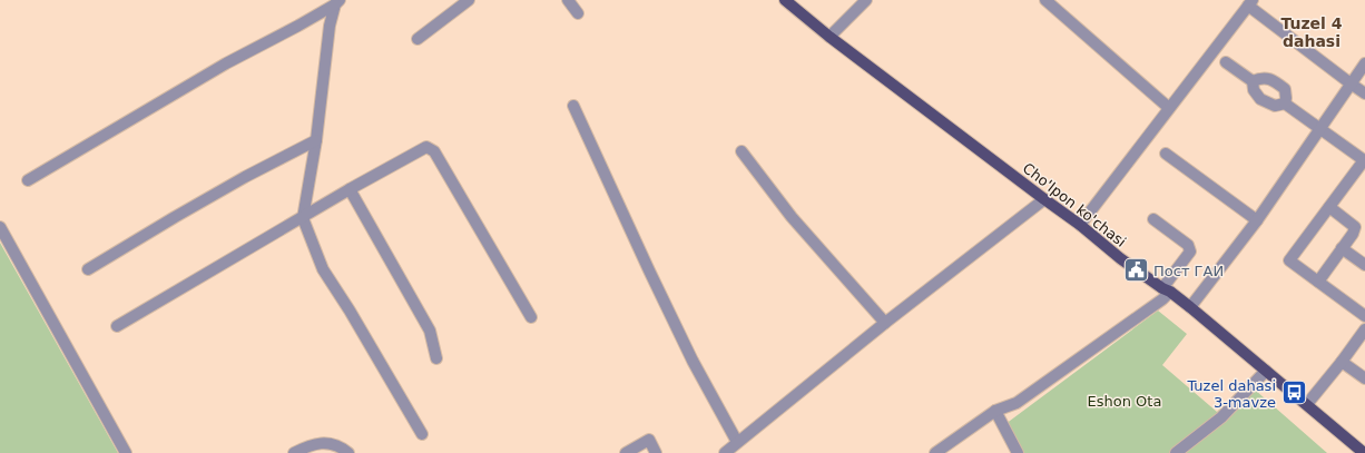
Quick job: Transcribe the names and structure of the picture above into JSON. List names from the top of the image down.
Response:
{
  "streets": {
    "main road": ["Cho'lpon ko'chasi"]
  },
  "districts": ["Tuzel 4 dahasi"],
  "parks": ["Eshon Ota"],
  "places": {
    "public building": ["Пост ГАИ"],
    "bus stop": ["Tuzel dahasi 3-mavze"]
  }
}
